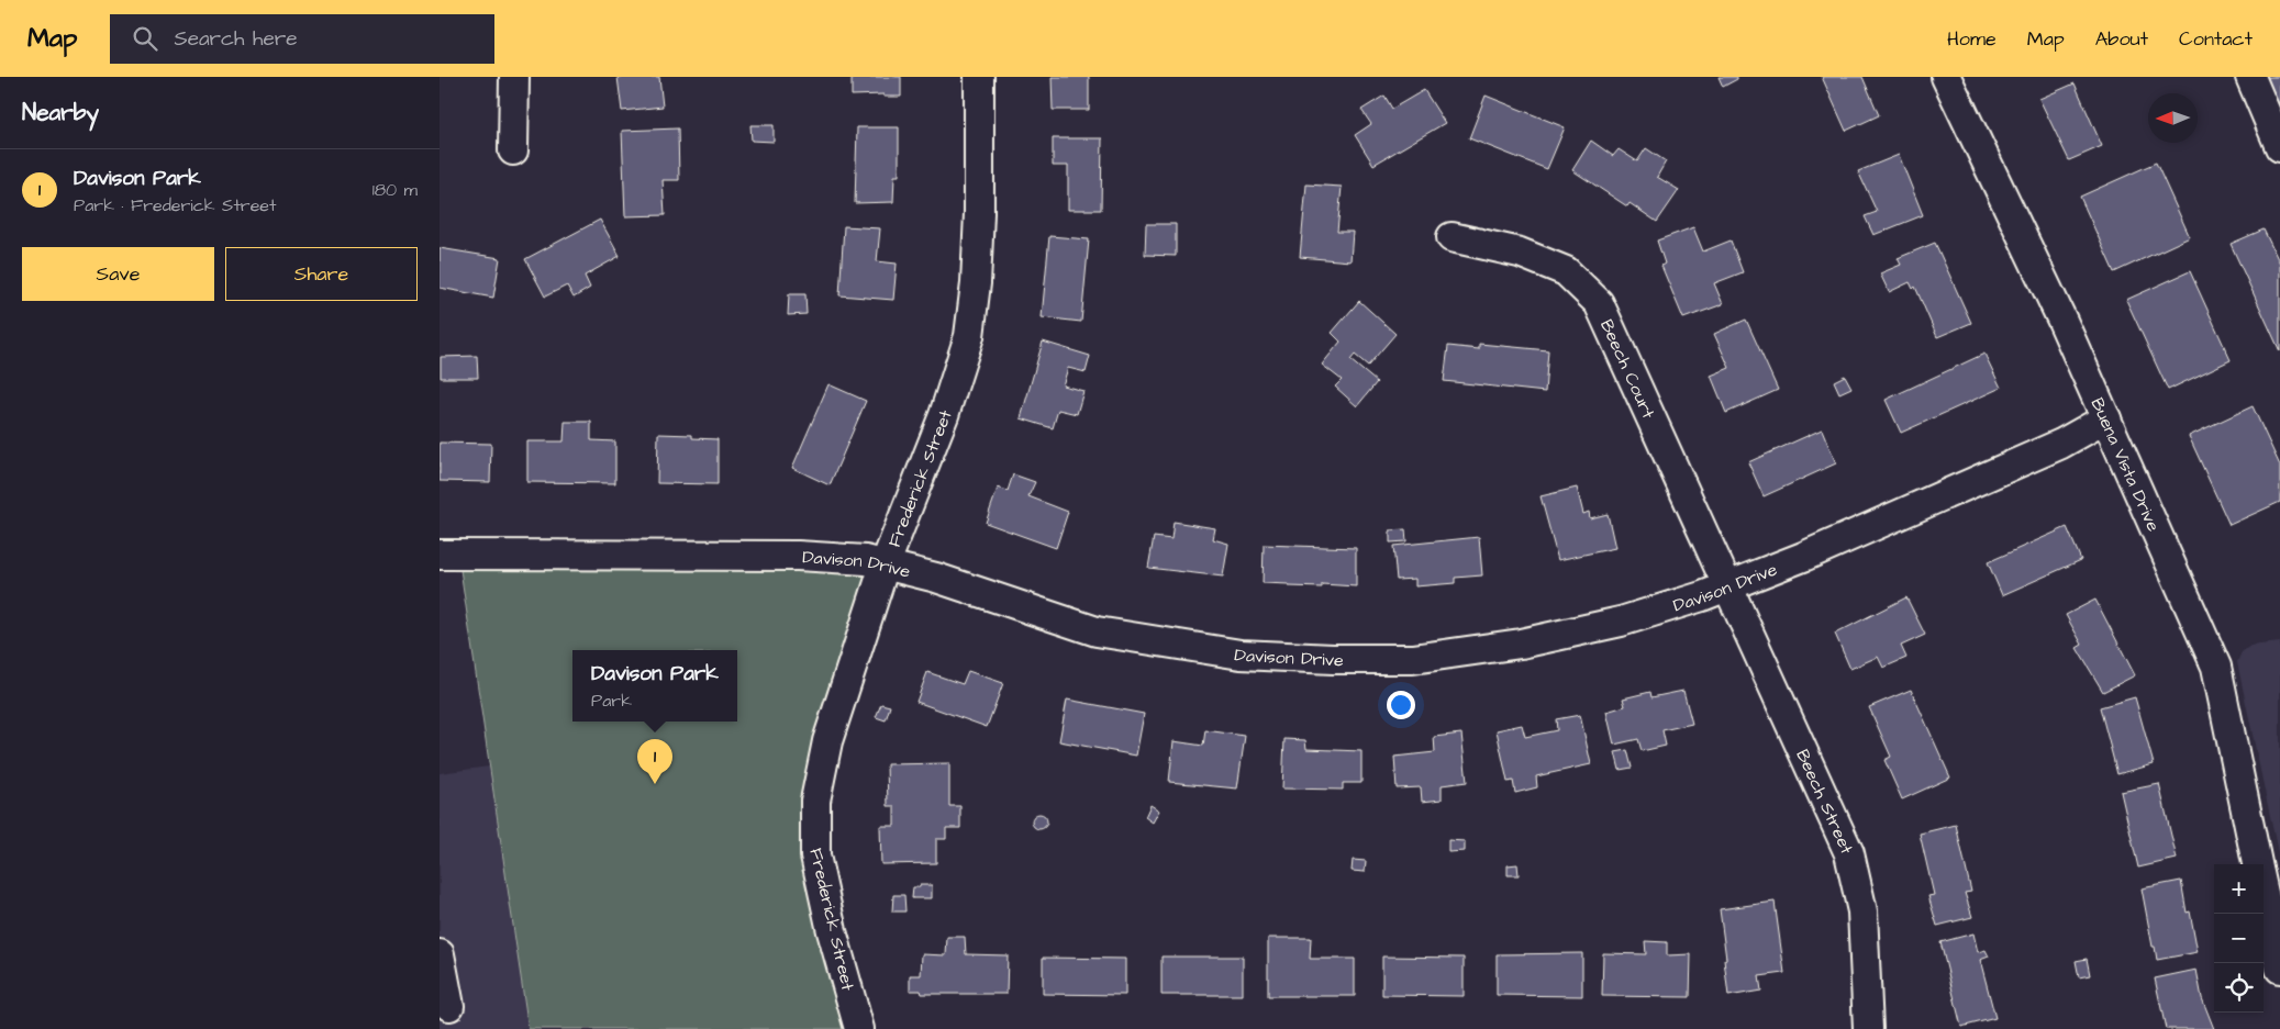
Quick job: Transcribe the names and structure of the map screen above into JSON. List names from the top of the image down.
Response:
{
  "streets": {
    "street": [
      "Beech Court",
      "Buena Vista Drive",
      "Frederick Street",
      "Davison Drive",
      "Beech Street"
    ]
  },
  "crossings": [
    ["Beech Court", "Davison Drive"],
    ["Beech Court", "Beech Street"],
    ["Buena Vista Drive", "Davison Drive"],
    ["Frederick Street", "Davison Drive"],
    ["Davison Drive", "Beech Street"]
  ],
  "north": "left",
  "page": {
    "header": "Map",
    "search": "Search here",
    "nav": [
      "Home",
      "Map",
      "About",
      "Contact"
    ],
    "heading": "Nearby",
    "list": [
      {
        "mark": "1",
        "name": "Davison Park",
        "note": "Park · Frederick Street",
        "value": "180 m"
      }
    ],
    "buttons": ["Save", "Share"],
    "popup": ["Davison Park", "Park"],
    "pins": "1",
    "map_buttons": ["+", "−"]
  }
}
